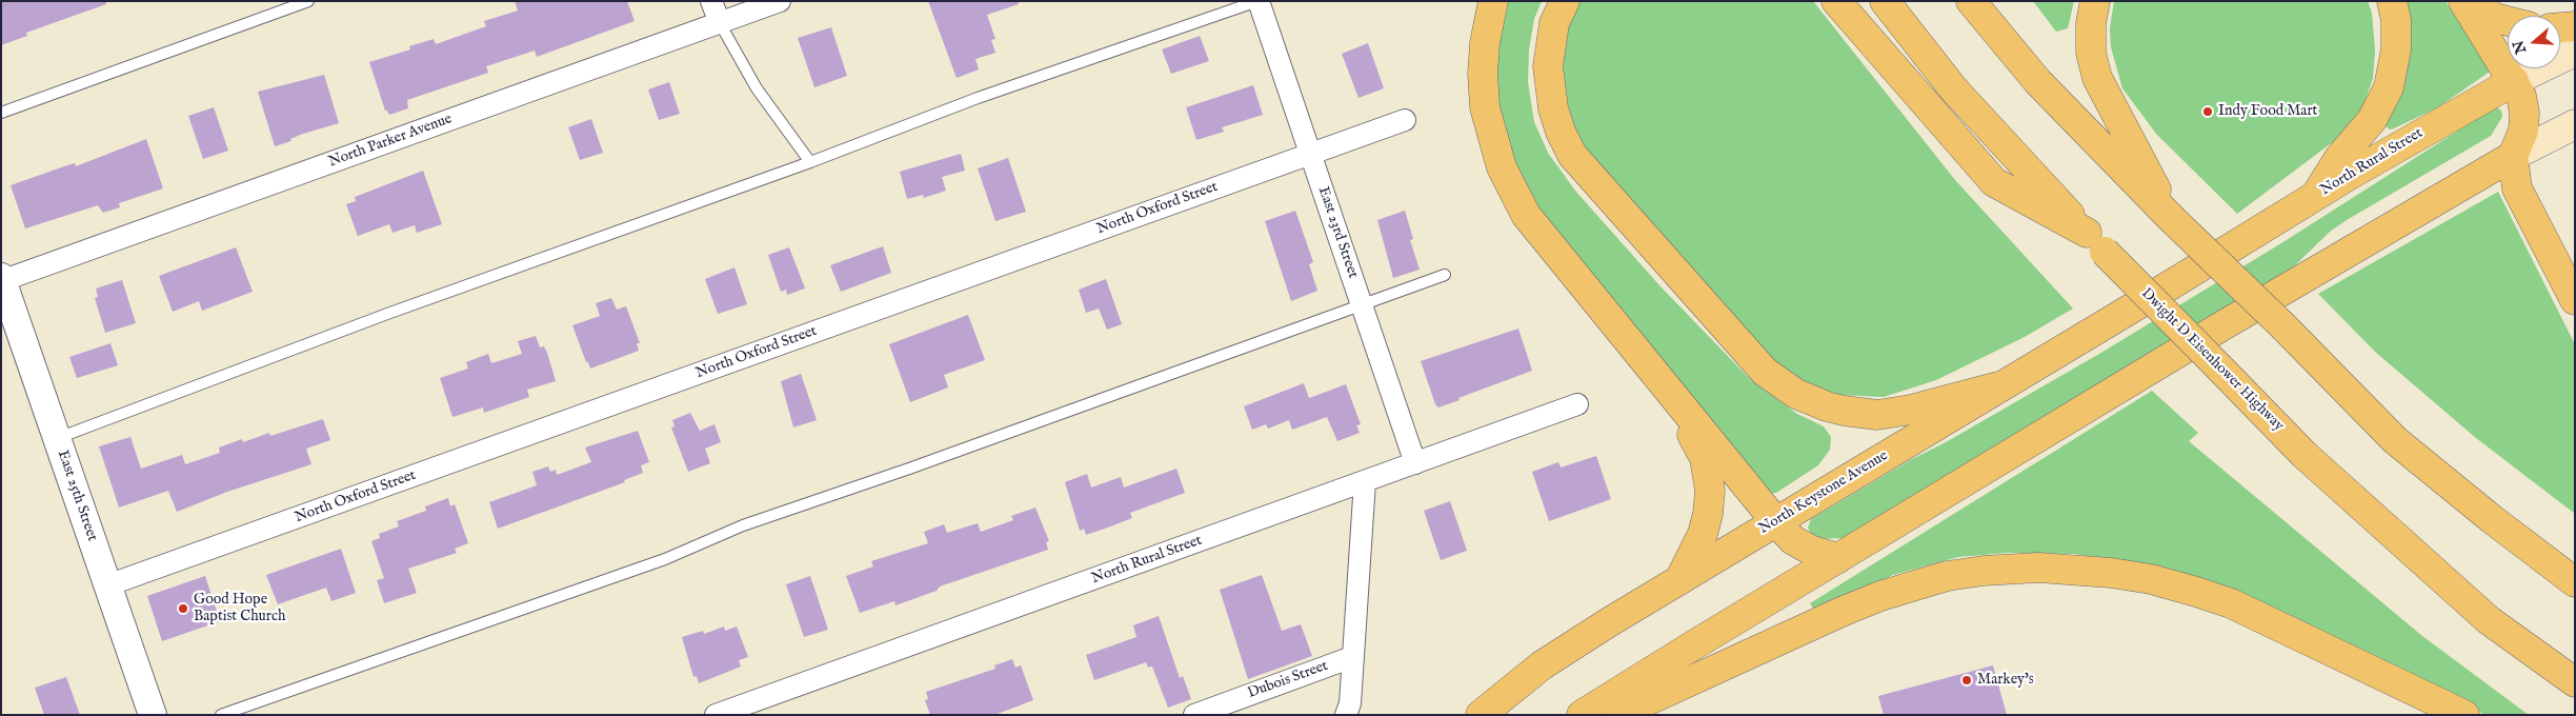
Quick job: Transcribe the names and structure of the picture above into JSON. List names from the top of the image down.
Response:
{
  "streets": {
    "main road": ["North Rural Street", "Dwight D Eisenhower Highway", "North Keystone Avenue"],
    "street": [
      "North Parker Avenue",
      "North Oxford Street",
      "East 23rd Street",
      "East 25th Street",
      "Dubois Street"
    ]
  },
  "crossings": [
    ["North Parker Avenue", "East 25th Street"],
    ["North Rural Street", "East 23rd Street"],
    ["North Rural Street", "North Keystone Avenue"],
    ["North Oxford Street", "East 23rd Street"],
    ["North Oxford Street", "East 25th Street"]
  ],
  "places": ["Indy Food Mart", "Good Hope Baptist Church", "Markey's"],
  "north": "left"
}
